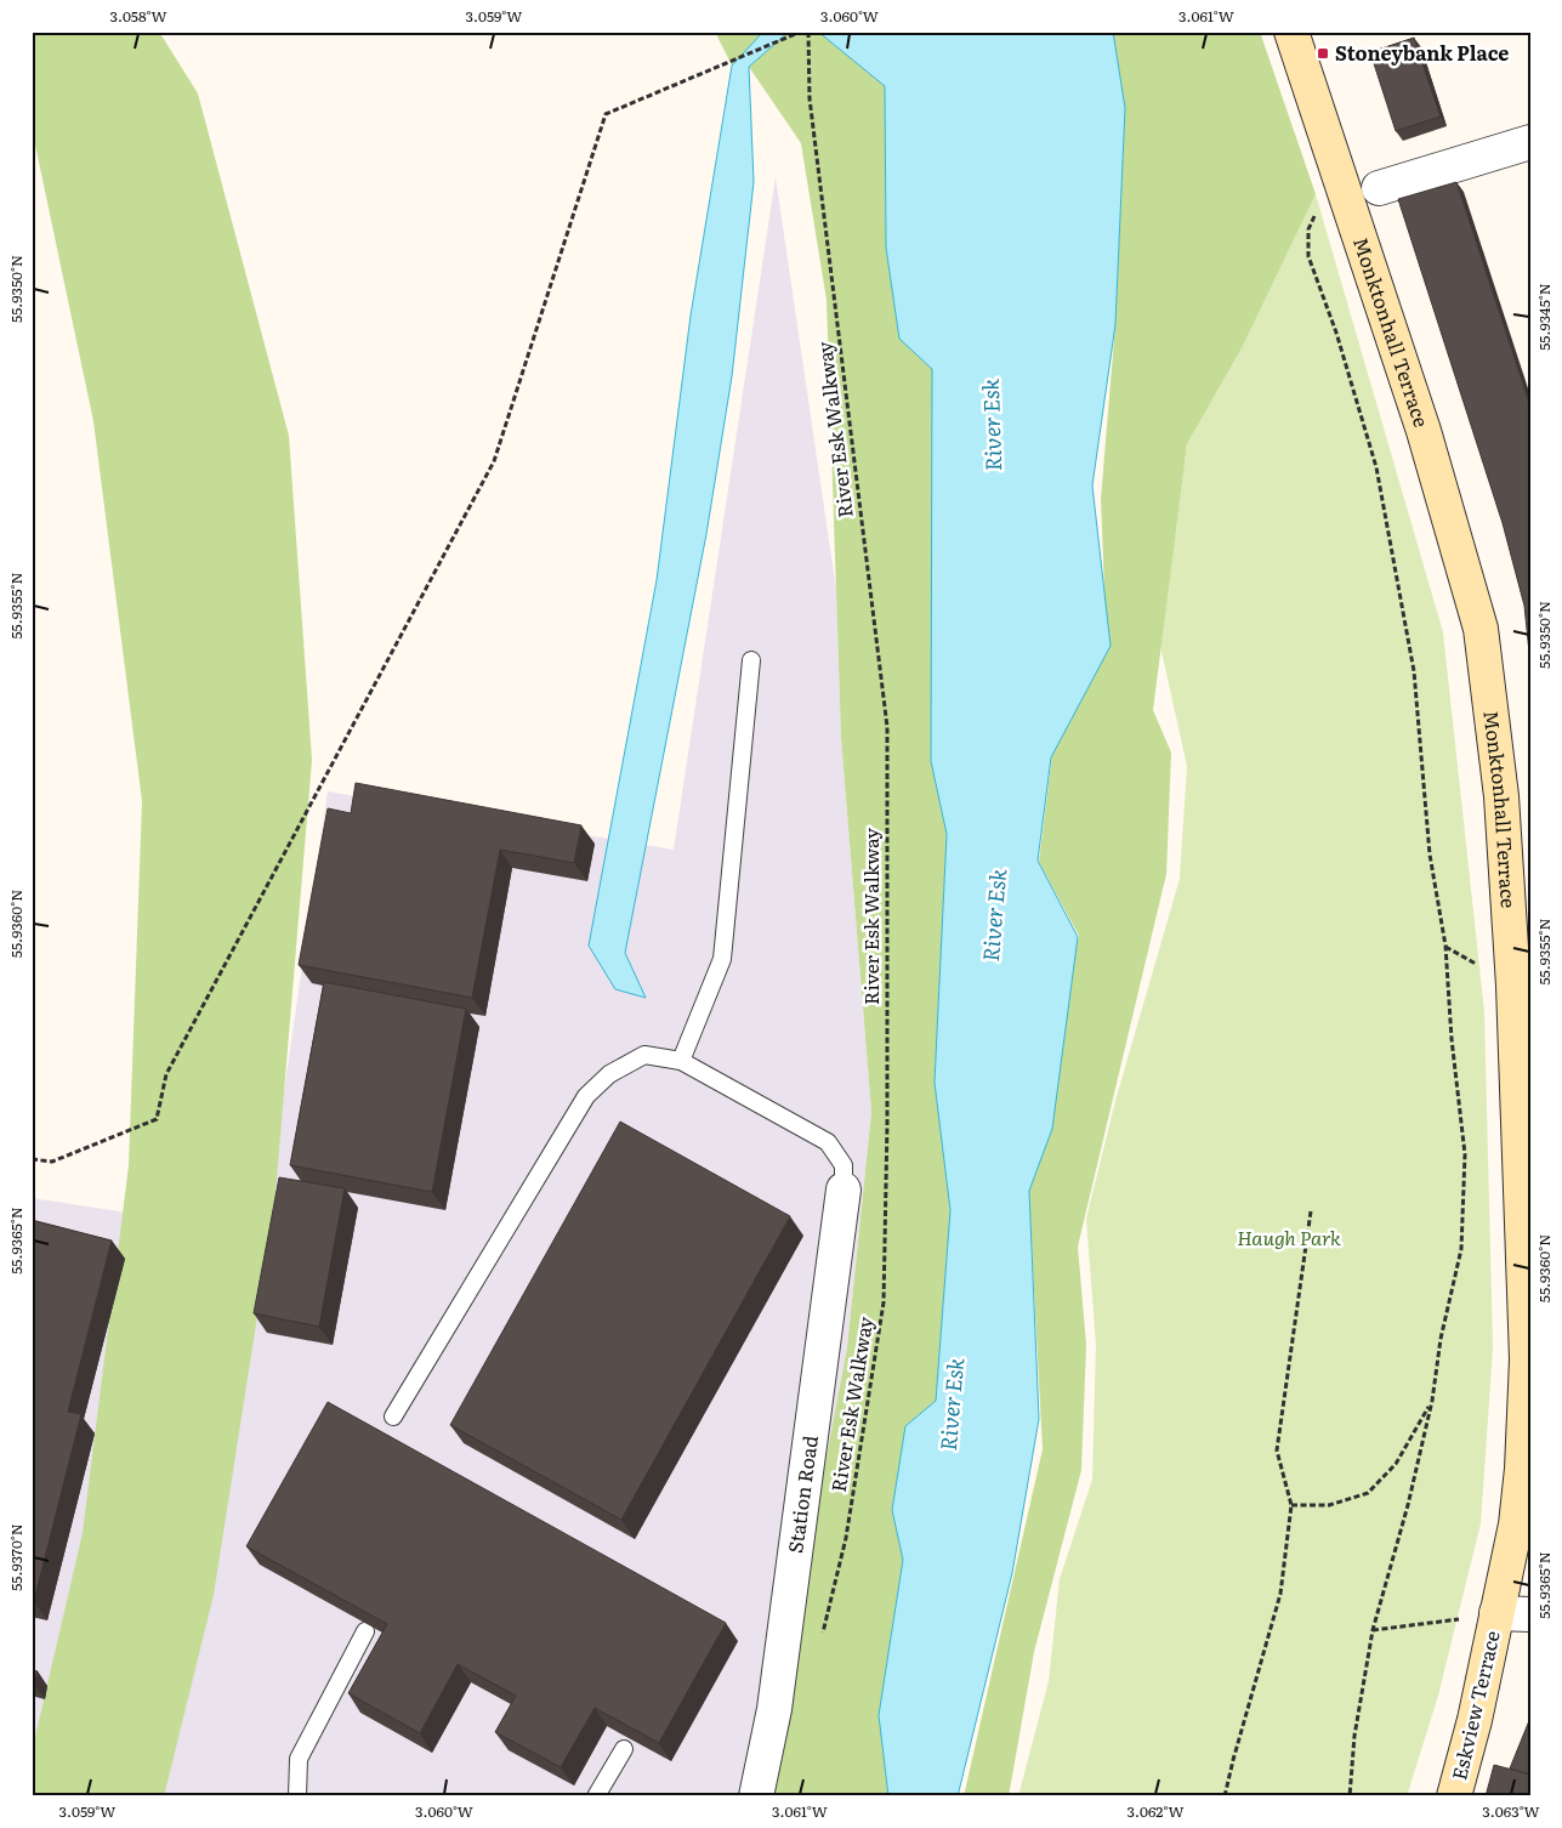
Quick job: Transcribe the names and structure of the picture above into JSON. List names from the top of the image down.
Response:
{
  "streets": {
    "main road": ["Monktonhall Terrace", "Eskview Terrace"],
    "street": ["Station Road"],
    "path": ["River Esk Walkway"]
  },
  "crossings": [
    ["Monktonhall Terrace", "Eskview Terrace"]
  ],
  "water": ["River Esk"],
  "parks": ["Haugh Park"],
  "places": {
    "transit": ["Stoneybank Place"]
  },
  "coordinates": [
    "3.058°W",
    "3.059°W",
    "3.060°W",
    "3.061°W",
    "55.9350°N",
    "55.9345°N",
    "55.9355°N",
    "55.9360°N",
    "55.9365°N",
    "55.9370°N",
    "3.062°W",
    "3.063°W"
  ]
}
